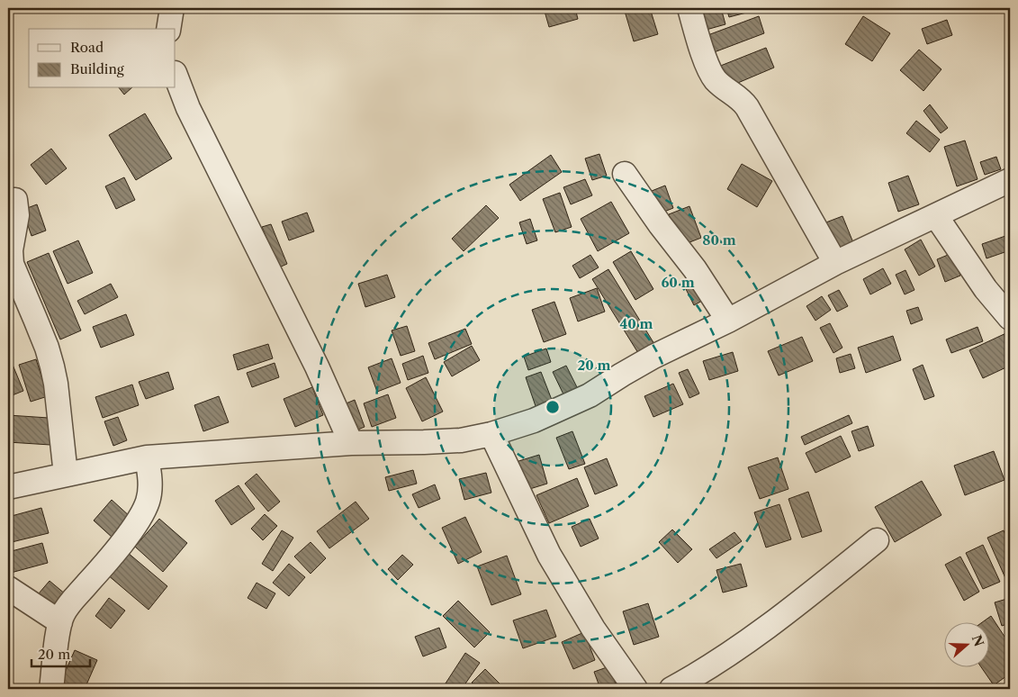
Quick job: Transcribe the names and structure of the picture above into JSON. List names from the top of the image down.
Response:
{
  "legend": ["Road", "Building"],
  "scale_bar": "20 m",
  "north": "right",
  "rings": [
    "80 m",
    "60 m",
    "40 m",
    "20 m"
  ]
}
